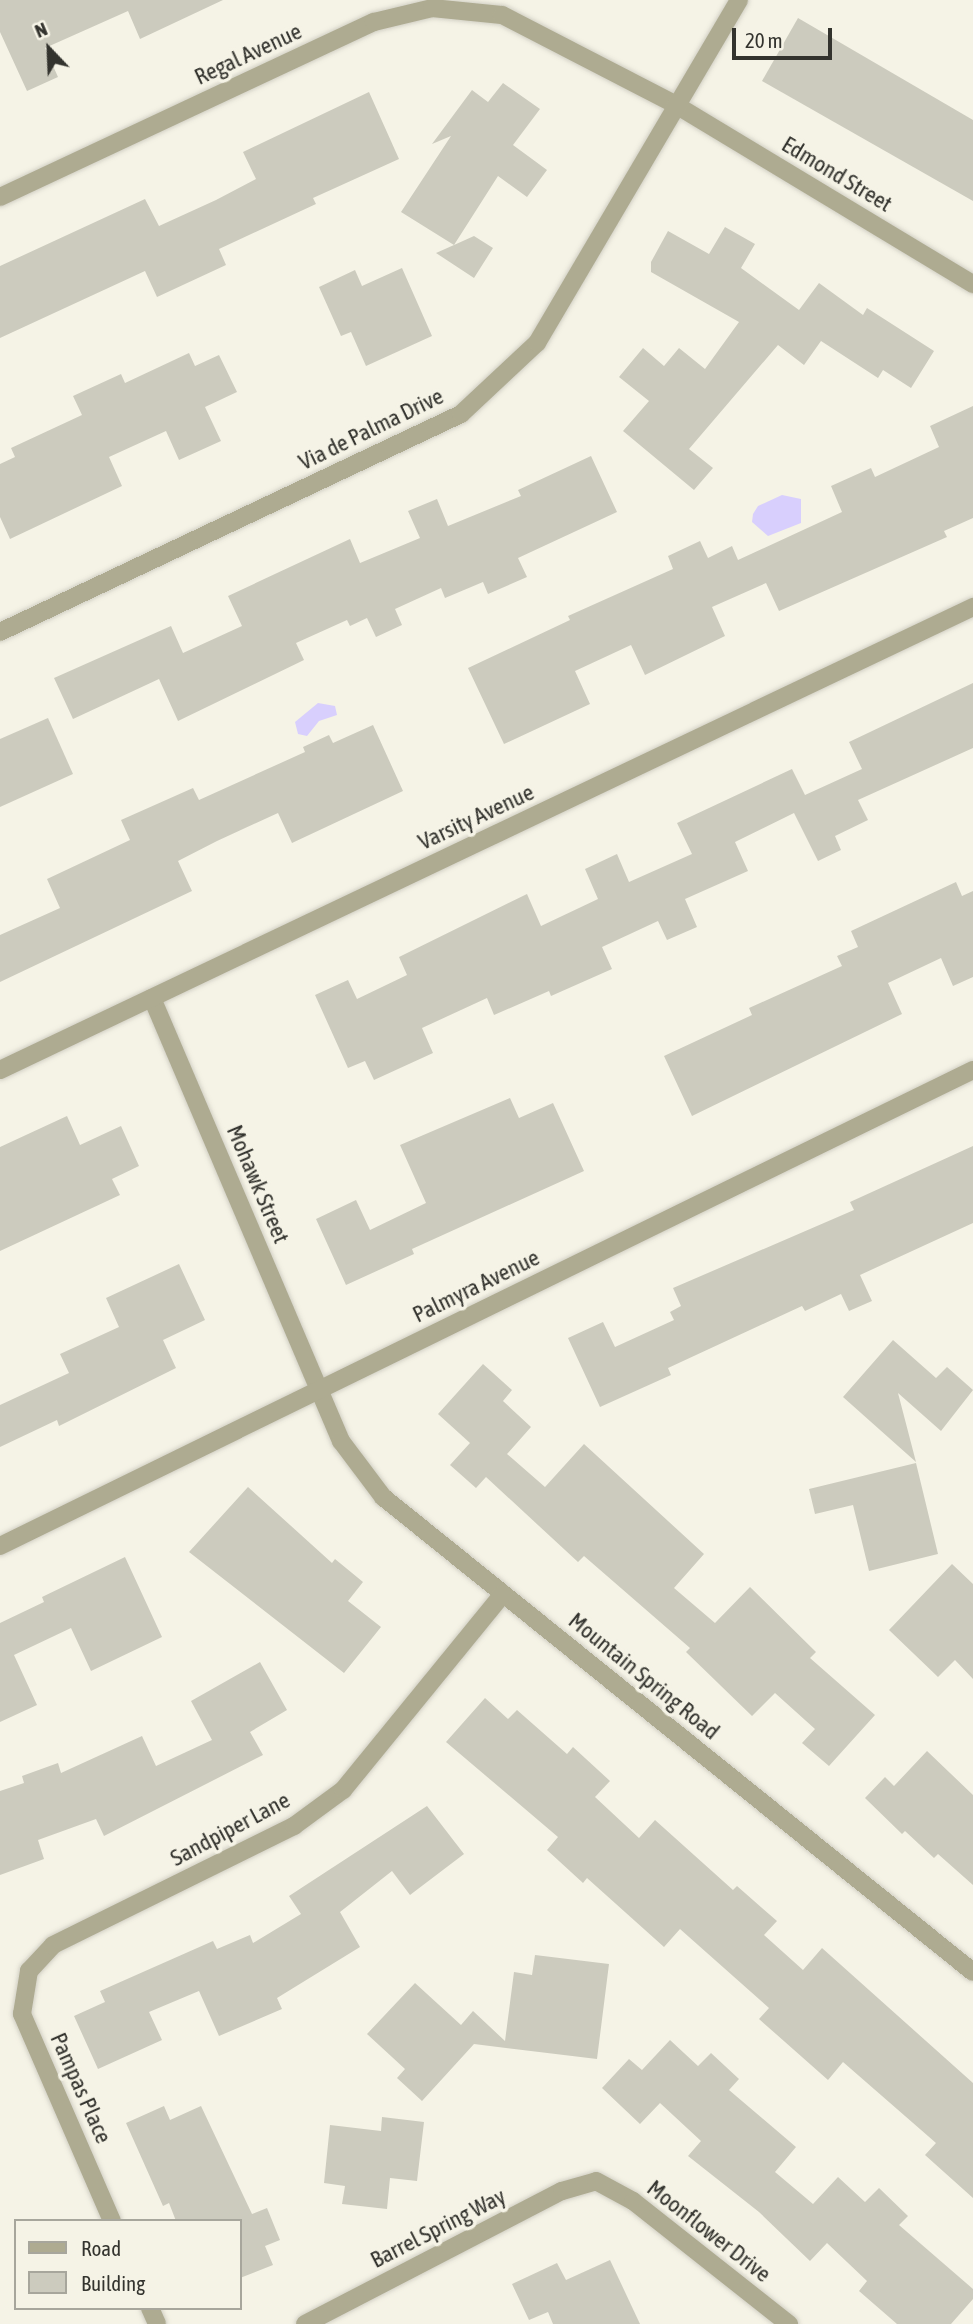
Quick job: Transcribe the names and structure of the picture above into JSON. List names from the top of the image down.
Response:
{
  "streets": {
    "street": [
      "Regal Avenue",
      "Edmond Street",
      "Via de Palma Drive",
      "Varsity Avenue",
      "Mohawk Street",
      "Palmyra Avenue",
      "Mountain Spring Road",
      "Sandpiper Lane",
      "Pampas Place",
      "Barrel Spring Way",
      "Moonflower Drive"
    ]
  },
  "crossings": [
    ["Regal Avenue", "Edmond Street"],
    ["Regal Avenue", "Via de Palma Drive"],
    ["Edmond Street", "Via de Palma Drive"],
    ["Varsity Avenue", "Mohawk Street"],
    ["Mohawk Street", "Palmyra Avenue"],
    ["Mohawk Street", "Mountain Spring Road"],
    ["Palmyra Avenue", "Mountain Spring Road"],
    ["Mountain Spring Road", "Sandpiper Lane"],
    ["Sandpiper Lane", "Pampas Place"],
    ["Barrel Spring Way", "Moonflower Drive"]
  ],
  "legend": ["Road", "Building"],
  "scale_bar": "20 m",
  "north": "top left"
}
